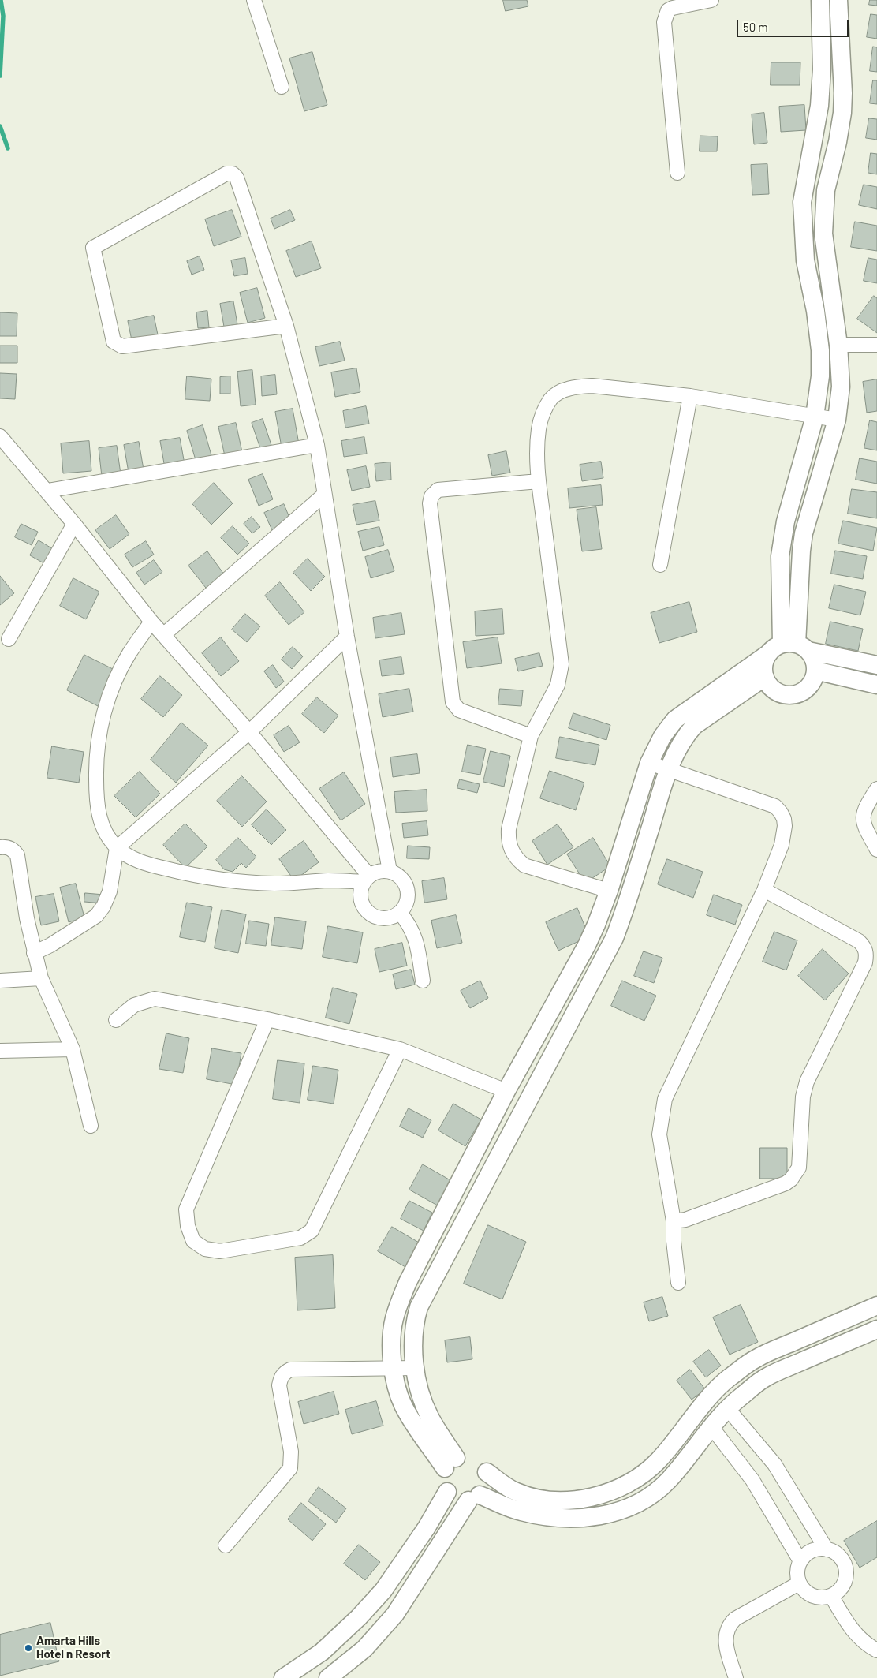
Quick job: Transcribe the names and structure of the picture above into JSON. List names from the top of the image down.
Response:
{
  "places": ["Amarta Hills Hotel n Resort"],
  "scale_bar": "50 m"
}
